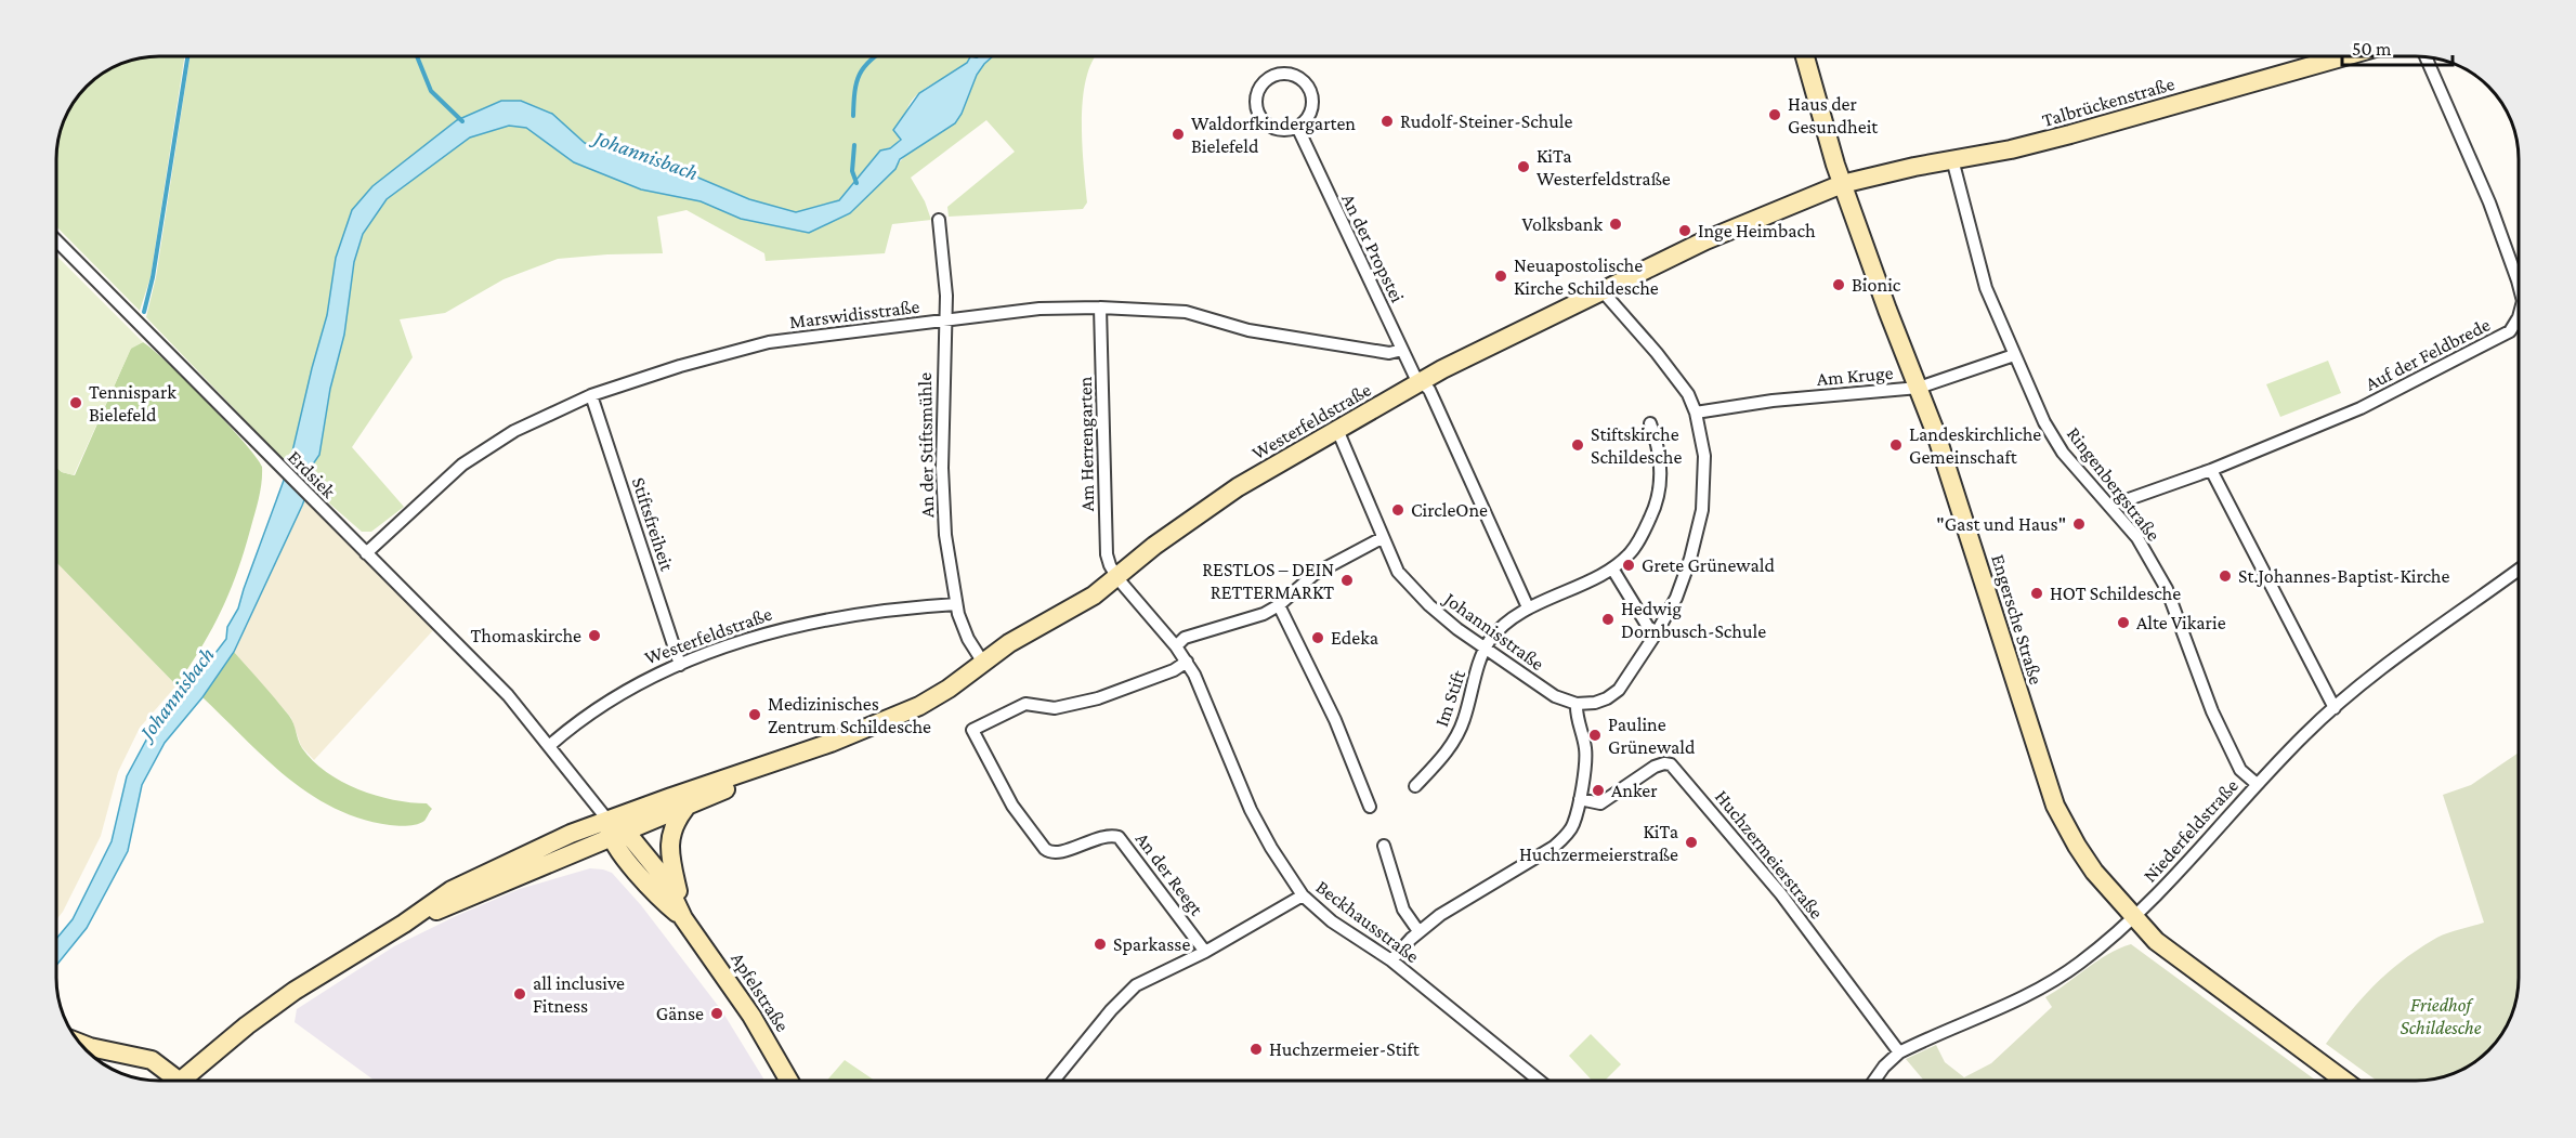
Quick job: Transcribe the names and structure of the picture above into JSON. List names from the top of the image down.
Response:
{
  "streets": {
    "main road": [
      "Talbrückenstraße",
      "Westerfeldstraße",
      "Engersche Straße",
      "Apfelstraße"
    ],
    "street": [
      "An der Propstei",
      "Marswidisstraße",
      "Auf der Feldbrede",
      "Am Kruge",
      "Am Herrengarten",
      "An der Stiftsmühle",
      "Erdsiek",
      "Ringenbergstraße",
      "Stiftsfreiheit",
      "Johannisstraße",
      "Im Stift",
      "Niederfeldstraße",
      "Huchzermeierstraße",
      "An der Reegt",
      "Beckhausstraße"
    ]
  },
  "crossings": [
    ["Talbrückenstraße", "Westerfeldstraße"],
    ["Talbrückenstraße", "Ringenbergstraße"],
    ["Talbrückenstraße", "Engersche Straße"],
    ["An der Propstei", "Marswidisstraße"],
    ["An der Propstei", "Westerfeldstraße"],
    ["Marswidisstraße", "Am Herrengarten"],
    ["Marswidisstraße", "An der Stiftsmühle"],
    ["Marswidisstraße", "Erdsiek"],
    ["Marswidisstraße", "Stiftsfreiheit"],
    ["Auf der Feldbrede", "Ringenbergstraße"],
    ["Am Kruge", "Ringenbergstraße"],
    ["Am Kruge", "Engersche Straße"],
    ["Westerfeldstraße", "Am Herrengarten"],
    ["Westerfeldstraße", "An der Stiftsmühle"],
    ["Westerfeldstraße", "Erdsiek"],
    ["Westerfeldstraße", "Stiftsfreiheit"],
    ["Westerfeldstraße", "Engersche Straße"],
    ["Westerfeldstraße", "Johannisstraße"],
    ["Westerfeldstraße", "Beckhausstraße"],
    ["Westerfeldstraße", "Apfelstraße"],
    ["Am Herrengarten", "Beckhausstraße"],
    ["Ringenbergstraße", "Niederfeldstraße"],
    ["Engersche Straße", "Niederfeldstraße"],
    ["Johannisstraße", "Im Stift"],
    ["Niederfeldstraße", "Huchzermeierstraße"],
    ["An der Reegt", "Beckhausstraße"]
  ],
  "water": ["Johannisbach"],
  "parks": ["Friedhof Schildesche"],
  "places": [
    "Haus der Gesundheit",
    "Rudolf-Steiner-Schule",
    "Waldorfkindergarten Bielefeld",
    "KiTa Westerfeldstraße",
    "Volksbank",
    "Inge Heimbach",
    "Neuapostolische Kirche Schildesche",
    "Bionic",
    "Tennispark Bielefeld",
    "Stiftskirche Schildesche",
    "Landeskirchliche Gemeinschaft",
    "CircleOne",
    "\"Gast und Haus\"",
    "Grete Grünewald",
    "St.Johannes-Baptist-Kirche",
    "RESTLOS – DEIN RETTERMARKT",
    "HOT Schildesche",
    "Hedwig Dornbusch-Schule",
    "Alte Vikarie",
    "Thomaskirche",
    "Edeka",
    "Medizinisches Zentrum Schildesche",
    "Pauline Grünewald",
    "Anker",
    "KiTa Huchzermeierstraße",
    "Sparkasse",
    "all inclusive Fitness",
    "Gänse",
    "Huchzermeier-Stift"
  ],
  "scale_bar": "50 m"
}
